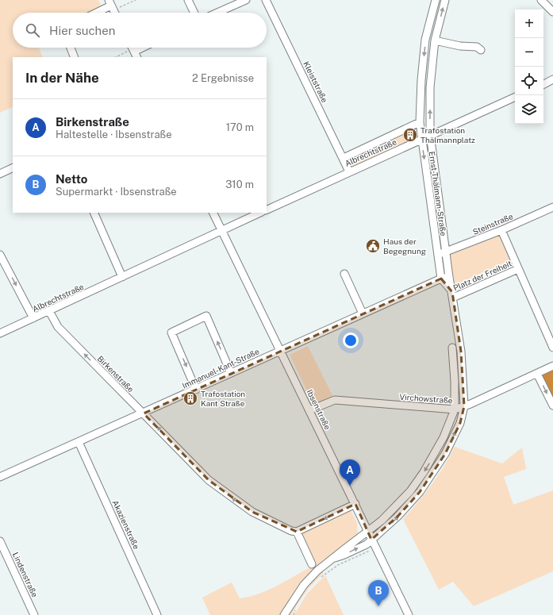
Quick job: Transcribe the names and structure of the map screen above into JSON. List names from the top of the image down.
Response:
{
  "streets": {
    "street": [
      "Kleiststraße",
      "Albrechtstraße",
      "Ernst-Thälmann-Straße",
      "Steinstraße",
      "Platz der Freiheit",
      "Immanuel-Kant-Straße",
      "Birkenstraße",
      "Virchowstraße",
      "Ibsenstraße",
      "Akazienstraße",
      "Lindenstraße"
    ]
  },
  "crossings": [
    ["Kleiststraße", "Albrechtstraße"],
    ["Albrechtstraße", "Ernst-Thälmann-Straße"],
    ["Albrechtstraße", "Birkenstraße"],
    ["Albrechtstraße", "Ibsenstraße"],
    ["Ernst-Thälmann-Straße", "Steinstraße"],
    ["Ernst-Thälmann-Straße", "Platz der Freiheit"],
    ["Ernst-Thälmann-Straße", "Immanuel-Kant-Straße"],
    ["Ernst-Thälmann-Straße", "Virchowstraße"],
    ["Ernst-Thälmann-Straße", "Ibsenstraße"],
    ["Immanuel-Kant-Straße", "Birkenstraße"],
    ["Immanuel-Kant-Straße", "Ibsenstraße"],
    ["Immanuel-Kant-Straße", "Akazienstraße"],
    ["Virchowstraße", "Ibsenstraße"]
  ],
  "one_way": ["Birkenstraße"],
  "places": {
    "building": ["Trafostation Thälmannplatz", "Trafostation Kant Straße"],
    "public building": ["Haus der Begegnung"]
  },
  "page": {
    "map_buttons": ["+", "−"],
    "search": "Hier suchen",
    "heading": ["In der Nähe", "2 Ergebnisse"],
    "list": [
      {
        "mark": "A",
        "name": "Birkenstraße",
        "note": "Haltestelle · Ibsenstraße",
        "value": "170 m"
      },
      {
        "mark": "B",
        "name": "Netto",
        "note": "Supermarkt · Ibsenstraße",
        "value": "310 m"
      }
    ],
    "pins": ["A", "B"]
  }
}
